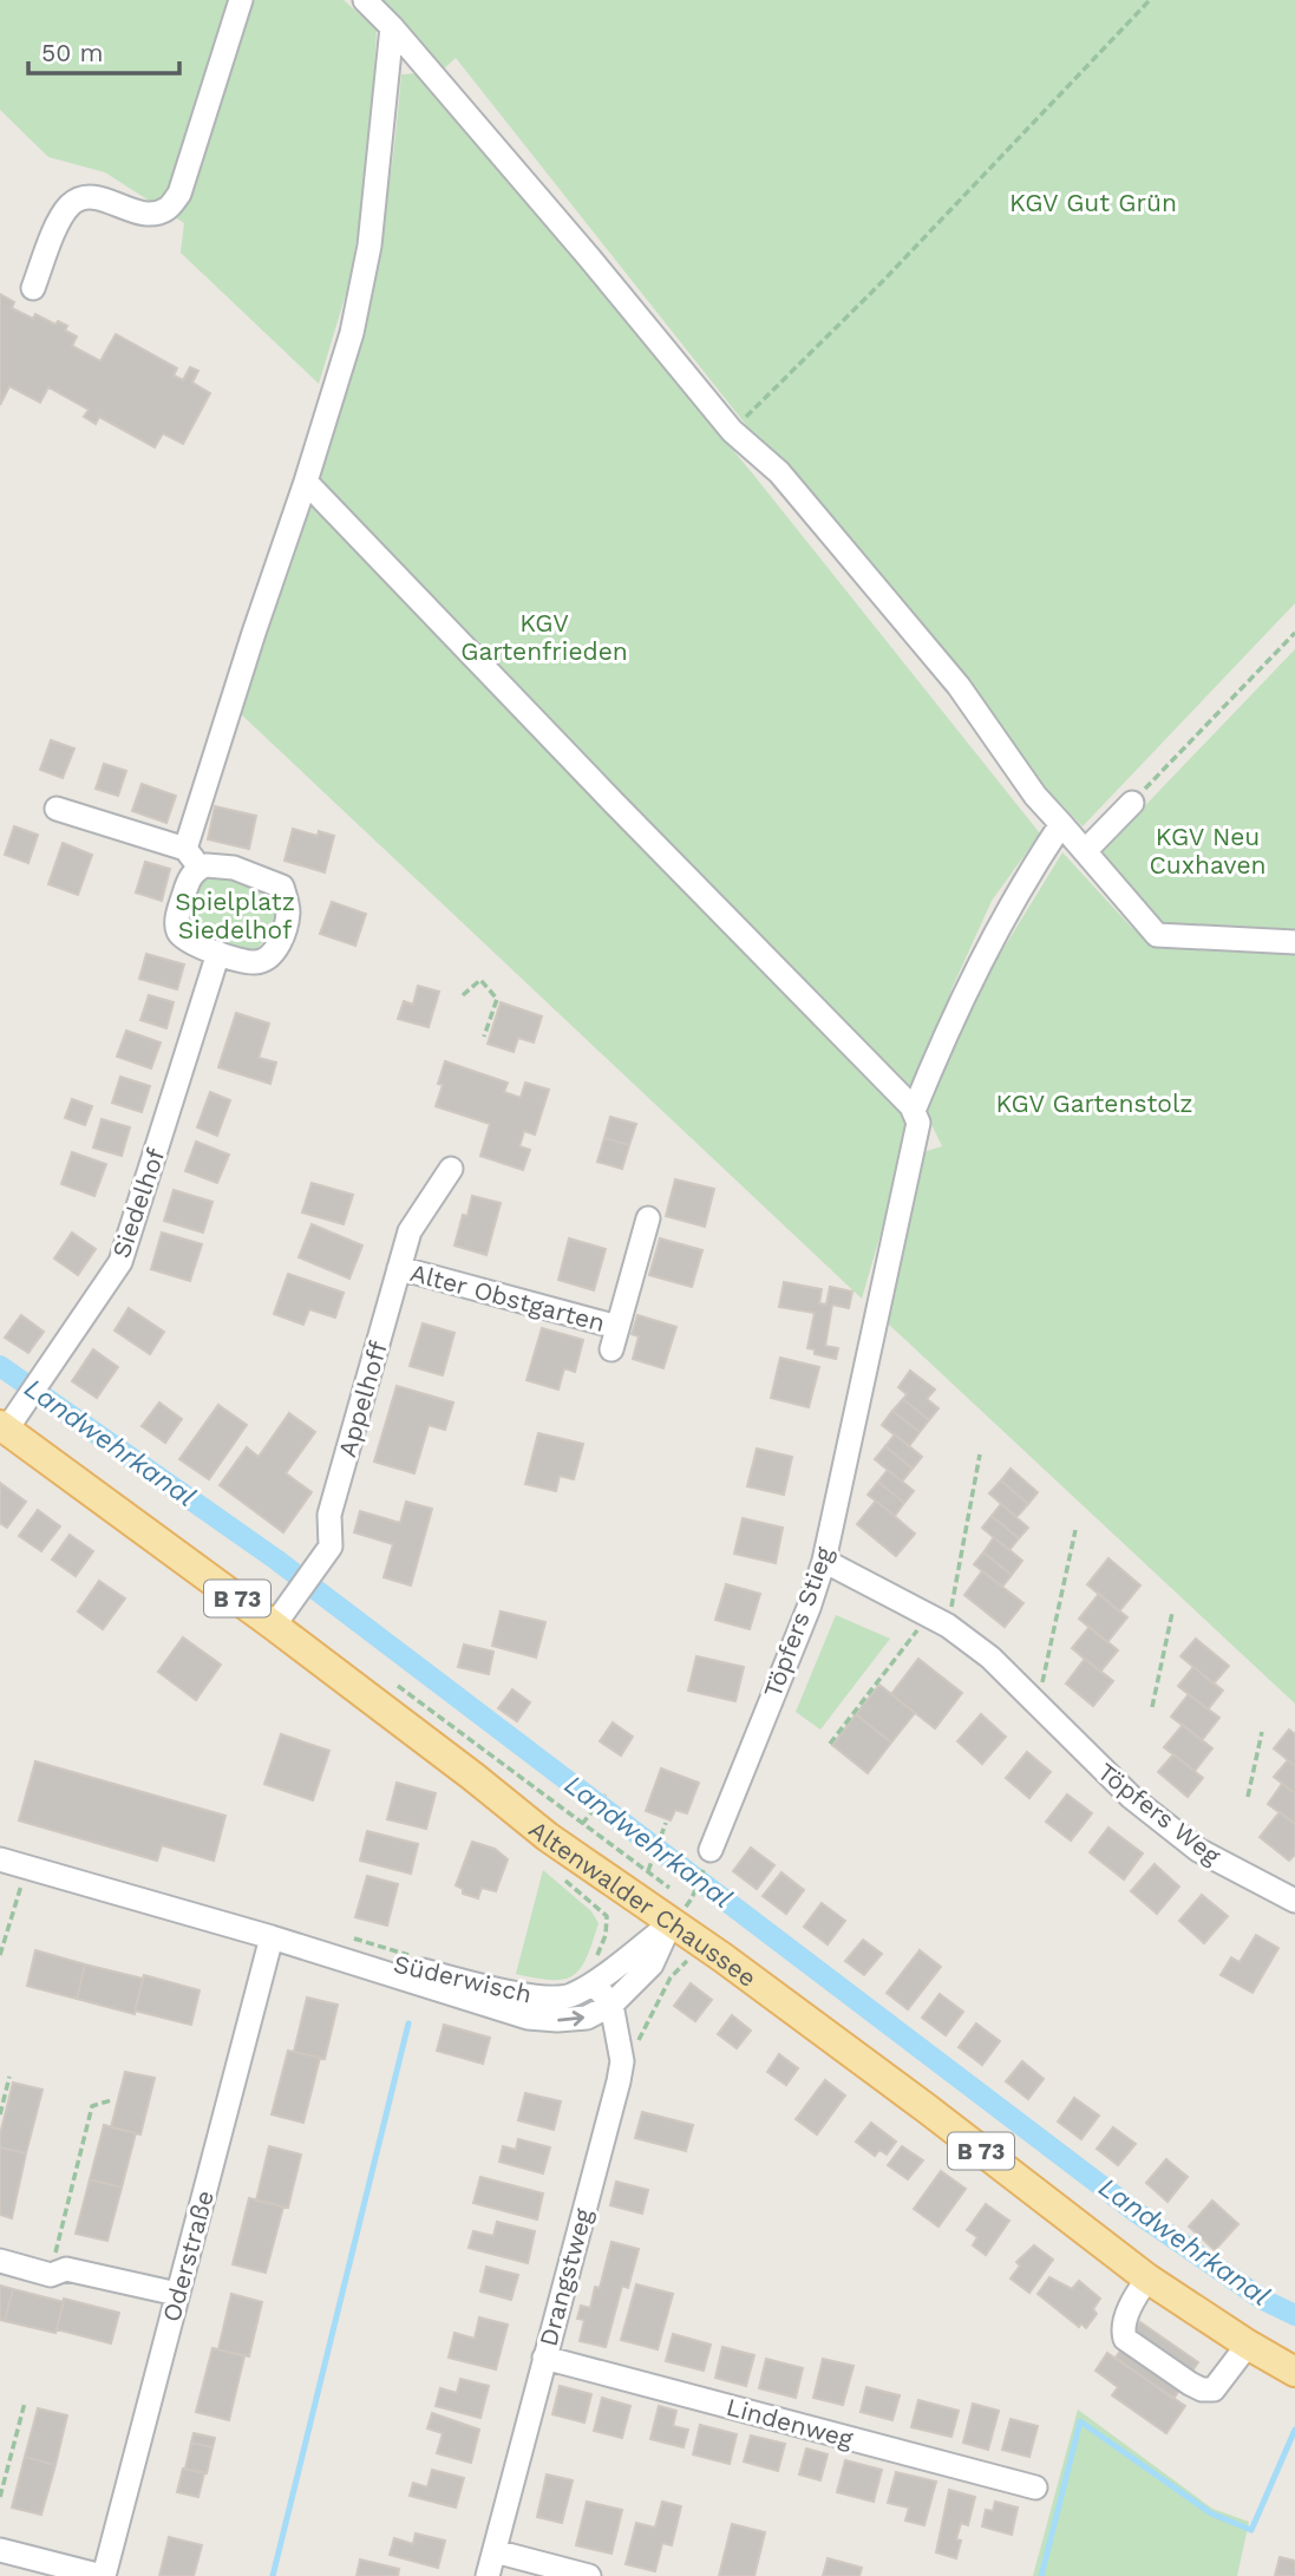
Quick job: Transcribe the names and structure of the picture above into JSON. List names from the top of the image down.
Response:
{
  "streets": {
    "main road": ["B 73", "Altenwalder Chaussee"],
    "street": [
      "Siedelhof",
      "Alter Obstgarten",
      "Appelhoff",
      "Töpfers Stieg",
      "Töpfers Weg",
      "Süderwisch",
      "Oderstraße",
      "Drangstweg",
      "Lindenweg"
    ]
  },
  "crossings": [
    ["Siedelhof", "Altenwalder Chaussee"],
    ["Alter Obstgarten", "Appelhoff"],
    ["Appelhoff", "Altenwalder Chaussee"],
    ["Töpfers Stieg", "Töpfers Weg"],
    ["Altenwalder Chaussee", "Süderwisch"],
    ["Süderwisch", "Oderstraße"],
    ["Süderwisch", "Drangstweg"],
    ["Drangstweg", "Lindenweg"]
  ],
  "water": ["Landwehrkanal"],
  "parks": [
    "KGV Gut Grün",
    "KGV Gartenfrieden",
    "KGV Neu Cuxhaven",
    "Spielplatz Siedelhof",
    "KGV Gartenstolz"
  ],
  "scale_bar": "50 m"
}
